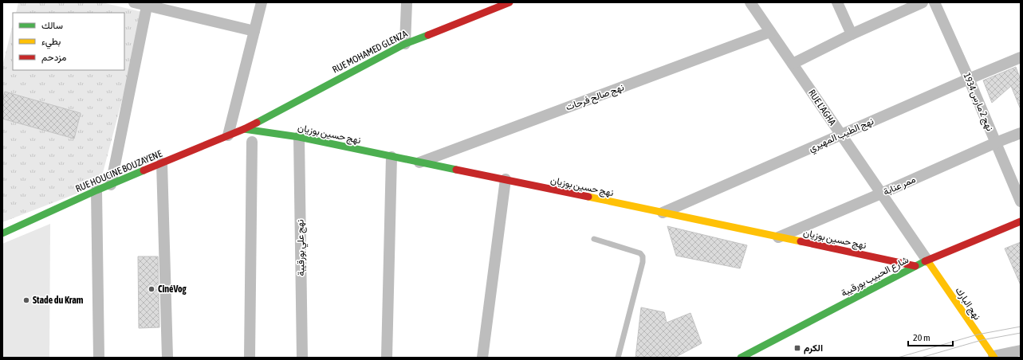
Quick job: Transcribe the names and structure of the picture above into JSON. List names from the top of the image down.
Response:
{
  "streets": {
    "street": [
      "RUE MOHAMED GLENZA",
      "نهج صالح فرحات",
      "نهج 2 مارس 1934",
      "RUE L'AGHA",
      "نهج حسين بوزيان",
      "نهج الطيب المهيري",
      "RUE HOUCINE BOUZAYENE",
      "ممر عنابة",
      "نهج علي بورقيبة",
      "شارع الحبيب بورقيبة",
      "نهج البارك"
    ]
  },
  "crossings": [
    ["RUE MOHAMED GLENZA", "نهج حسين بوزيان"],
    ["RUE MOHAMED GLENZA", "RUE HOUCINE BOUZAYENE"],
    ["نهج صالح فرحات", "RUE L'AGHA"],
    ["نهج صالح فرحات", "نهج حسين بوزيان"],
    ["نهج 2 مارس 1934", "نهج الطيب المهيري"],
    ["نهج 2 مارس 1934", "ممر عنابة"],
    ["RUE L'AGHA", "نهج الطيب المهيري"],
    ["RUE L'AGHA", "ممر عنابة"],
    ["RUE L'AGHA", "شارع الحبيب بورقيبة"],
    ["RUE L'AGHA", "نهج البارك"],
    ["نهج حسين بوزيان", "نهج الطيب المهيري"],
    ["نهج حسين بوزيان", "RUE HOUCINE BOUZAYENE"],
    ["نهج حسين بوزيان", "ممر عنابة"],
    ["نهج حسين بوزيان", "نهج علي بورقيبة"],
    ["نهج حسين بوزيان", "شارع الحبيب بورقيبة"],
    ["شارع الحبيب بورقيبة", "نهج البارك"]
  ],
  "places": {
    "other": ["CinéVog", "Stade du Kram"],
    "transit": ["الكرم"]
  },
  "legend": ["سالك", "بطيء", "مزدحم"],
  "scale_bar": "20 m"
}
